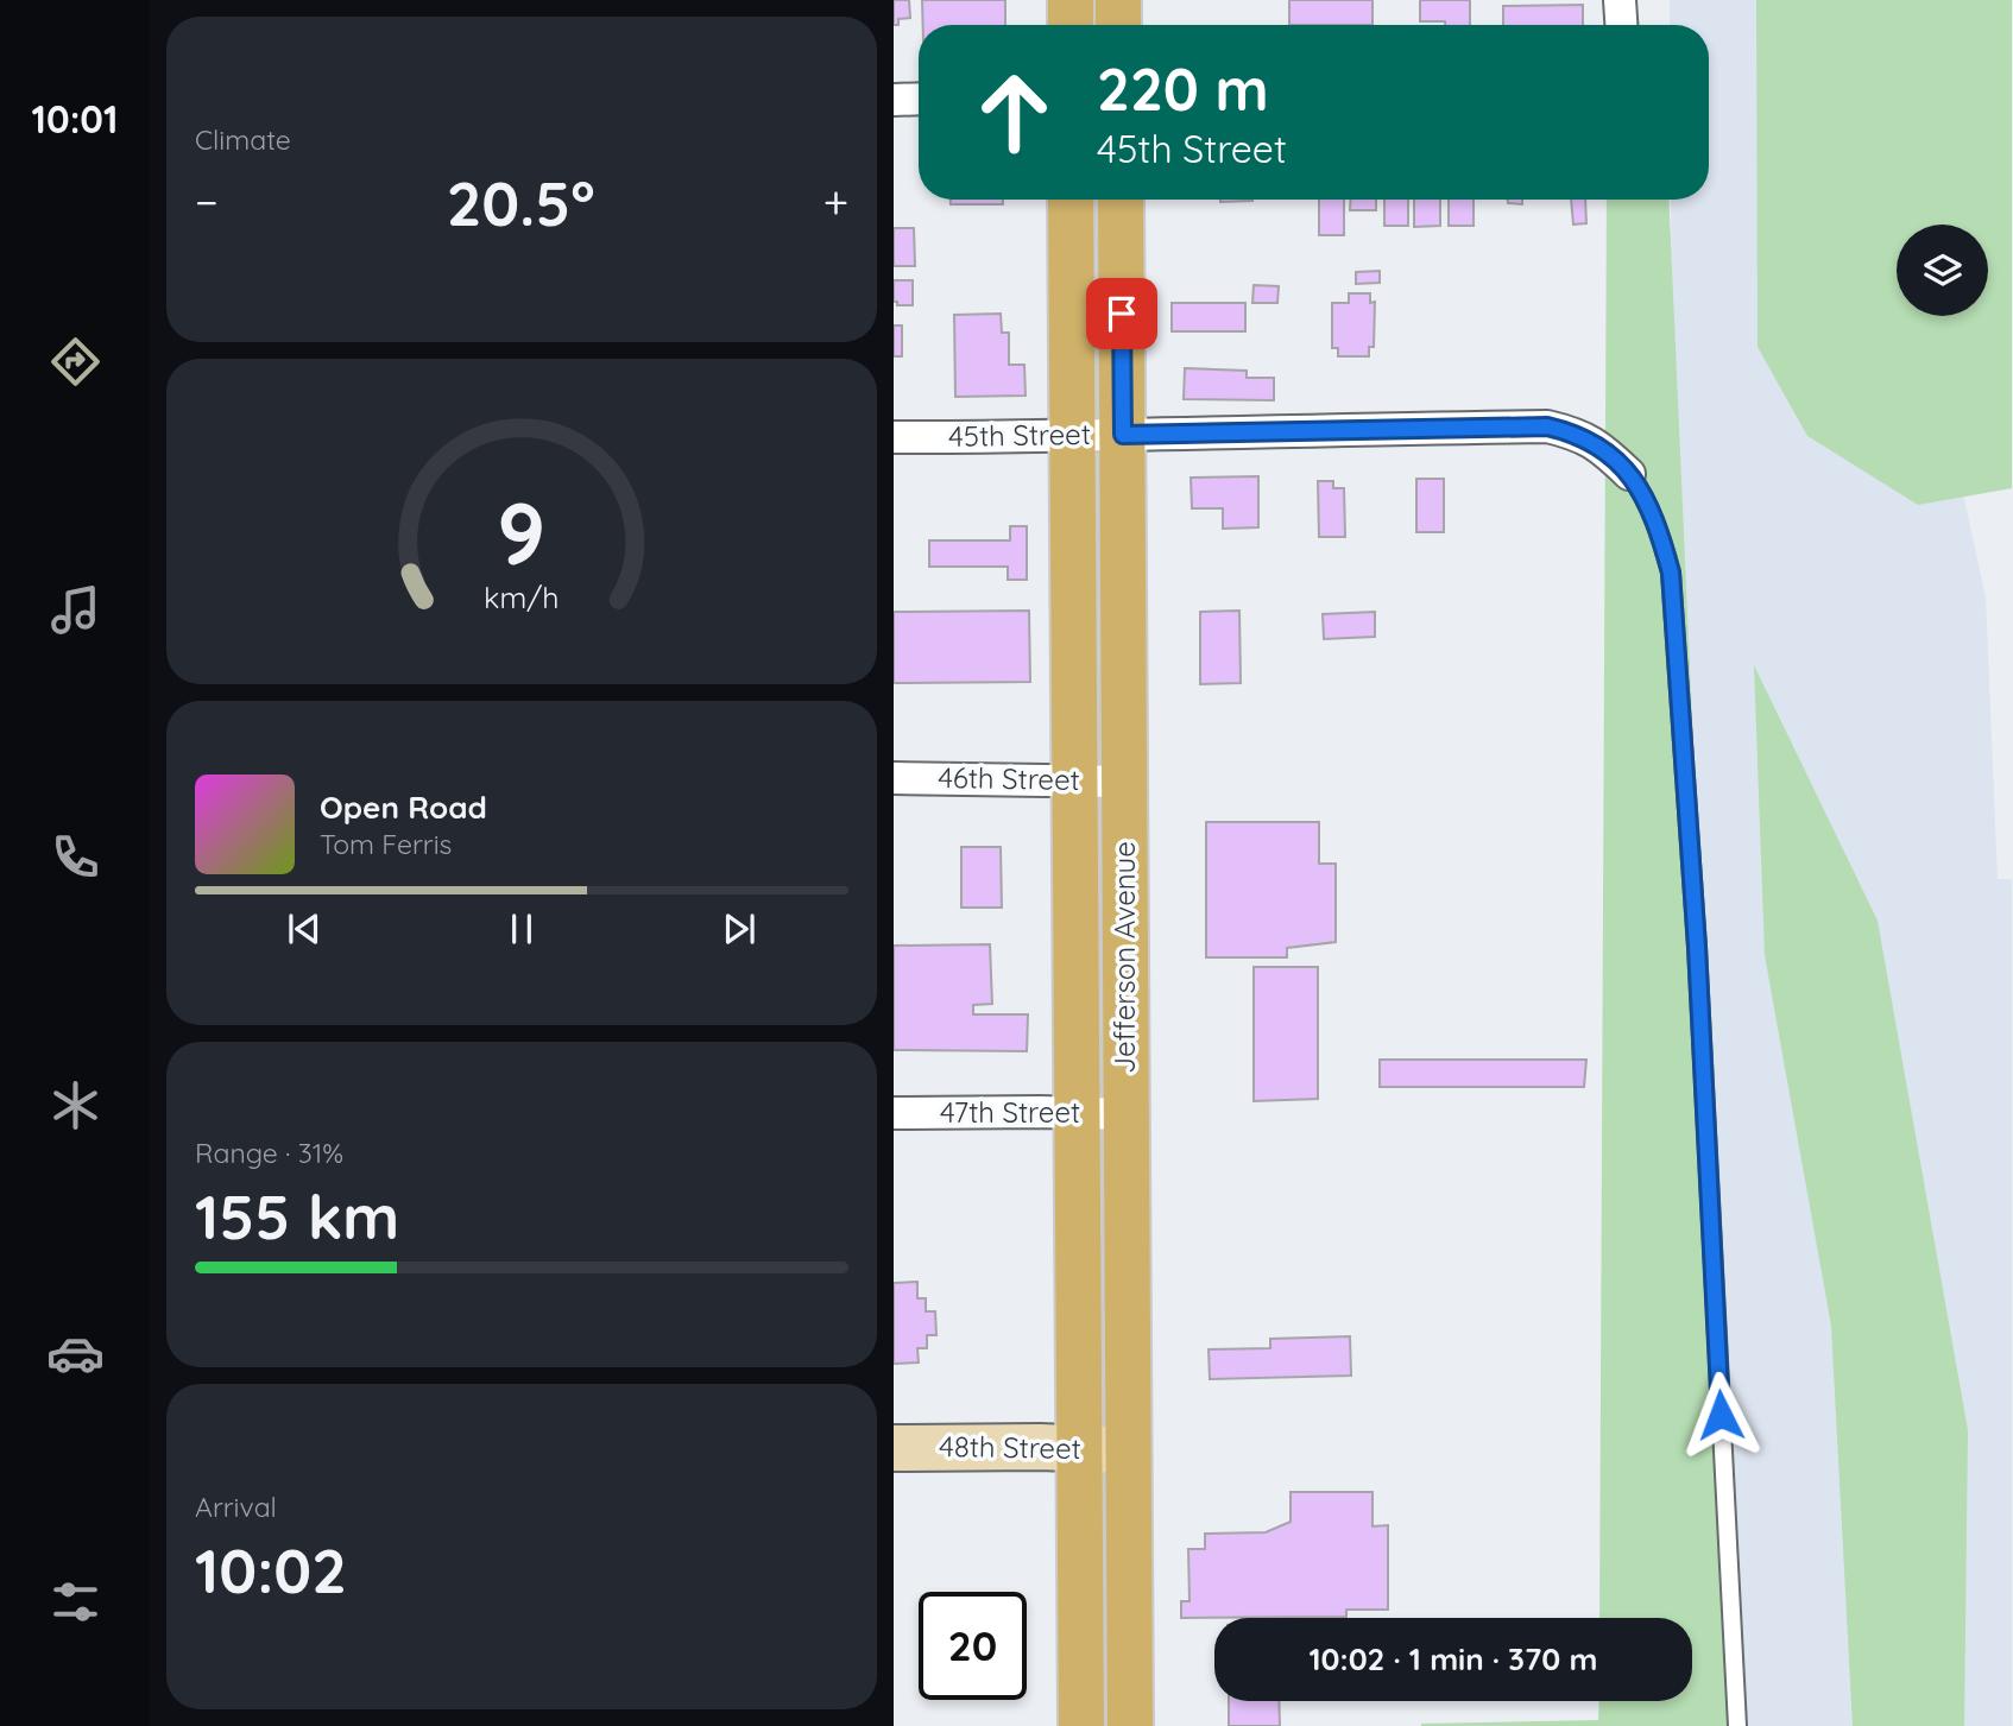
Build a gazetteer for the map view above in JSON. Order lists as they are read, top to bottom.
{
  "streets": {
    "main road": ["Jefferson Avenue"],
    "street": [
      "45th Street",
      "46th Street",
      "47th Street",
      "48th Street"
    ]
  },
  "crossings": [
    ["45th Street", "Jefferson Avenue"],
    ["46th Street", "Jefferson Avenue"],
    ["Jefferson Avenue", "47th Street"],
    ["Jefferson Avenue", "48th Street"]
  ],
  "page": {
    "tabs": "10:01",
    "tile": [
      "Climate",
      ["Range · 31%", "155 km"],
      ["Arrival", "10:02"]
    ],
    "turn": ["220 m", "45th Street"],
    "heat": ["−", "20.5°", "+"],
    "song": ["Open Road", "Tom Ferris"],
    "limit": "20",
    "trip": "10:02 · 1 min · 370 m",
    "gauge": ["9", "km/h"]
  }
}
